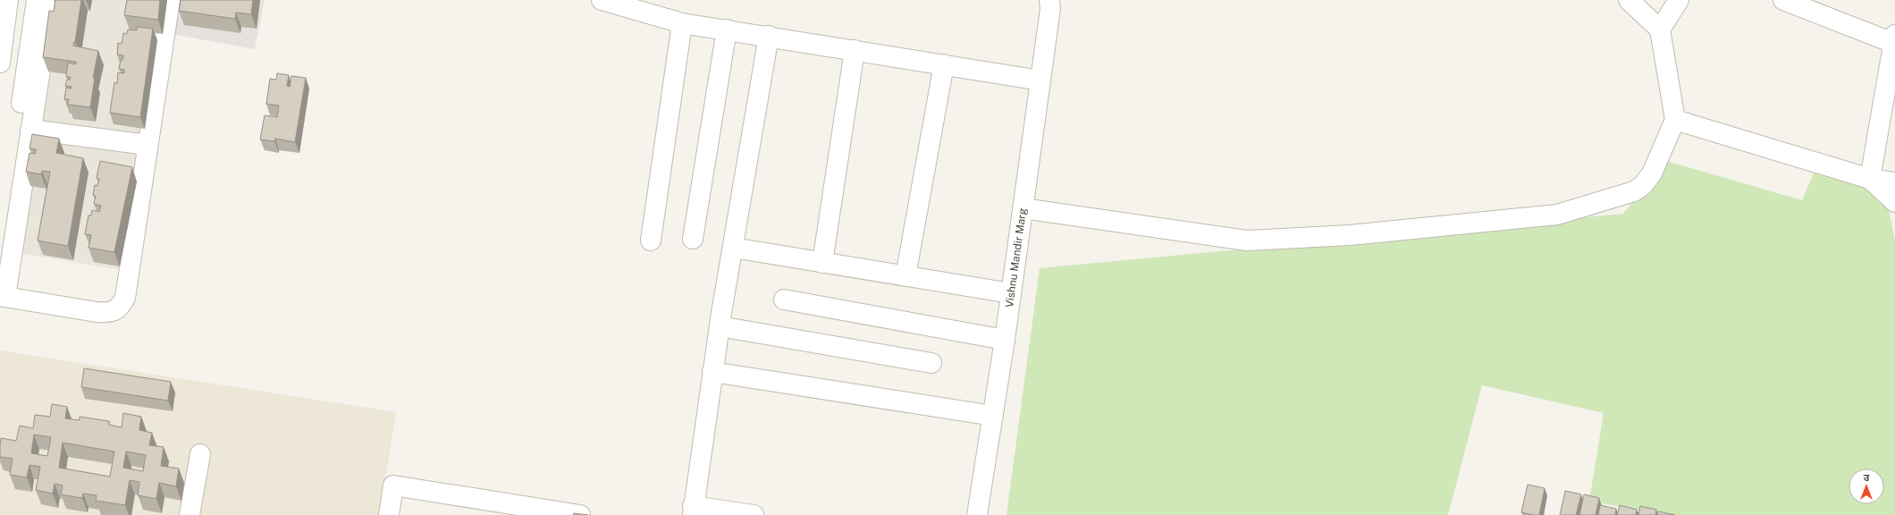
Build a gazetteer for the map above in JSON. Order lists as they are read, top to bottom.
{
  "streets": {
    "street": ["Vishnu Mandir Marg"]
  },
  "north": "top"
}
